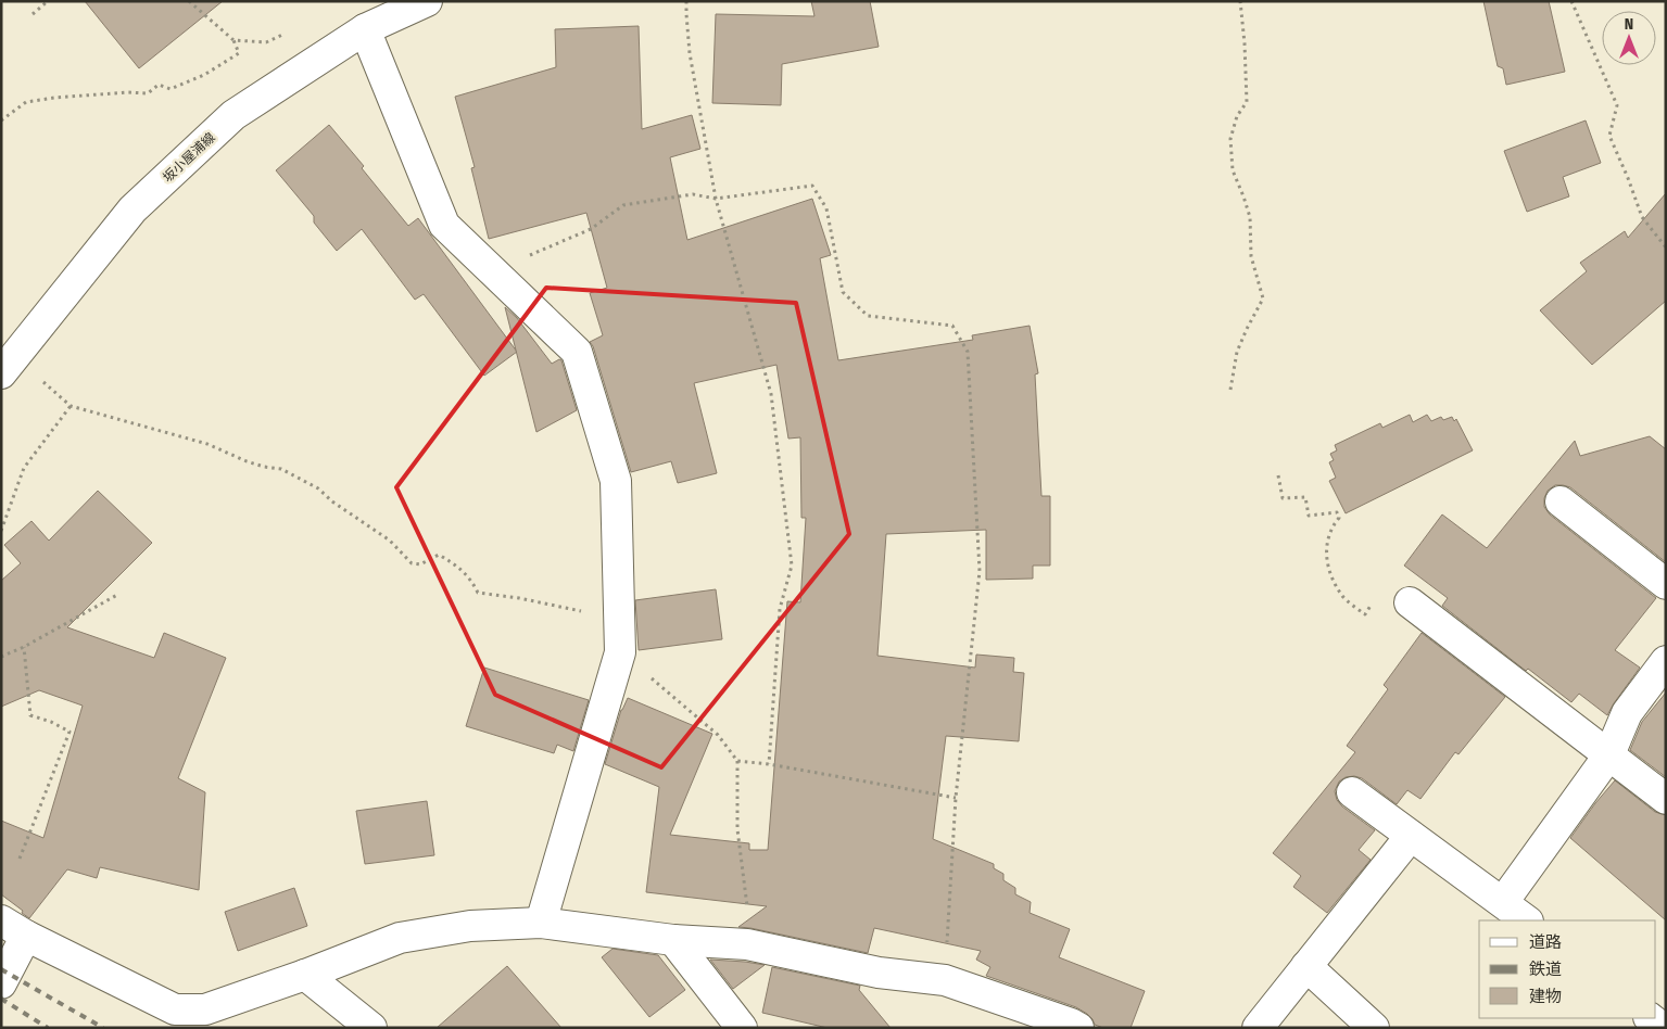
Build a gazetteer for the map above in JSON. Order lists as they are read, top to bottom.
{
  "streets": {
    "street": ["坂小屋浦線"]
  },
  "legend": ["道路", "鉄道", "建物"],
  "north": "top"
}
